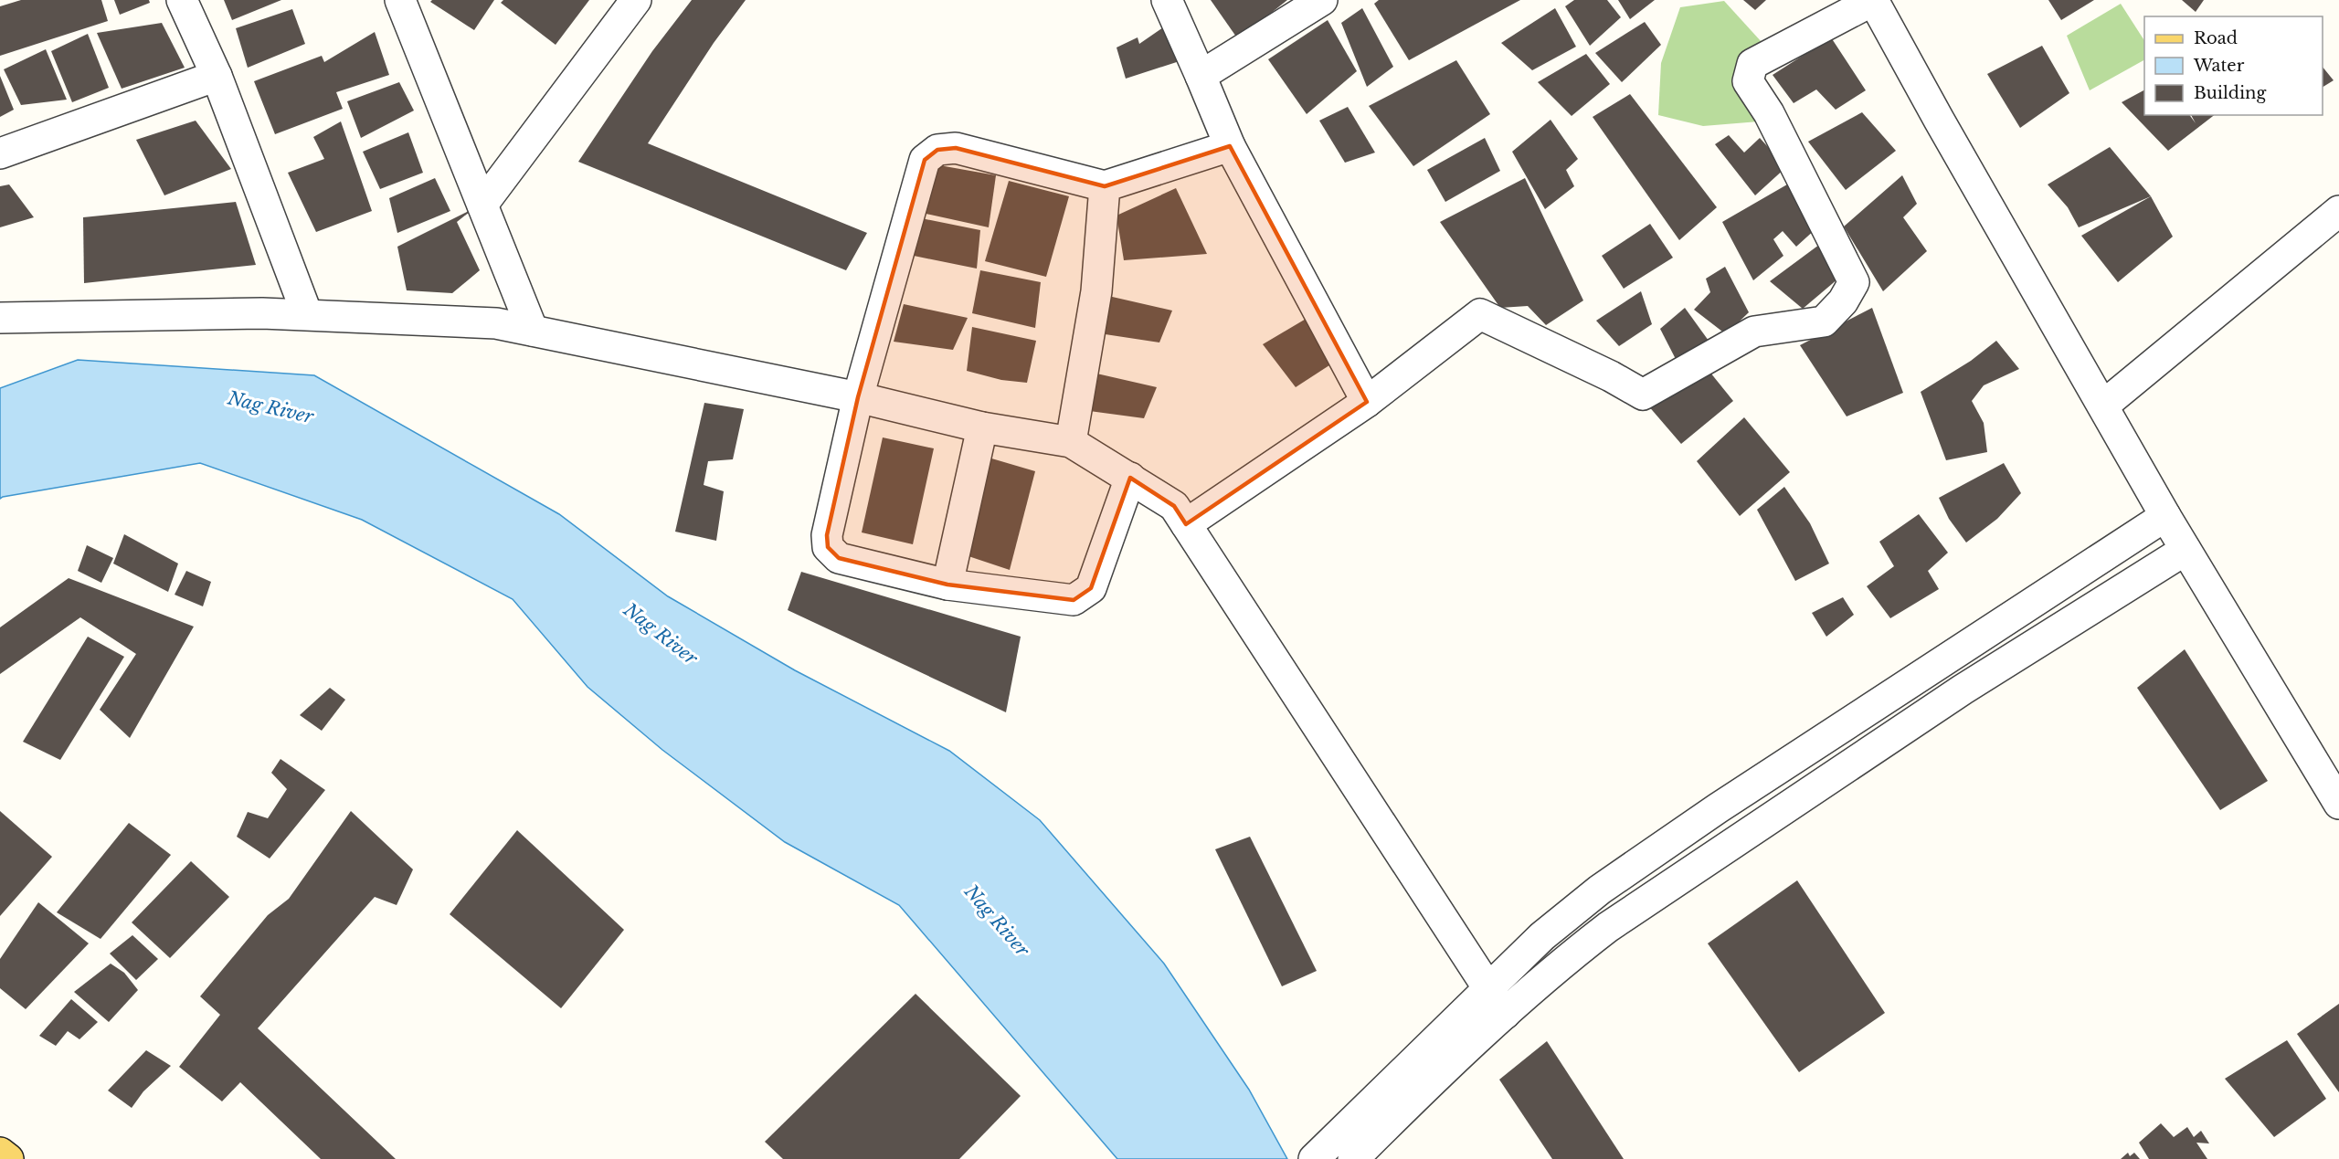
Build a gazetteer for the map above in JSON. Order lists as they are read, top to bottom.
{
  "water": ["Nag River"],
  "legend": ["Road", "Water", "Building"]
}
